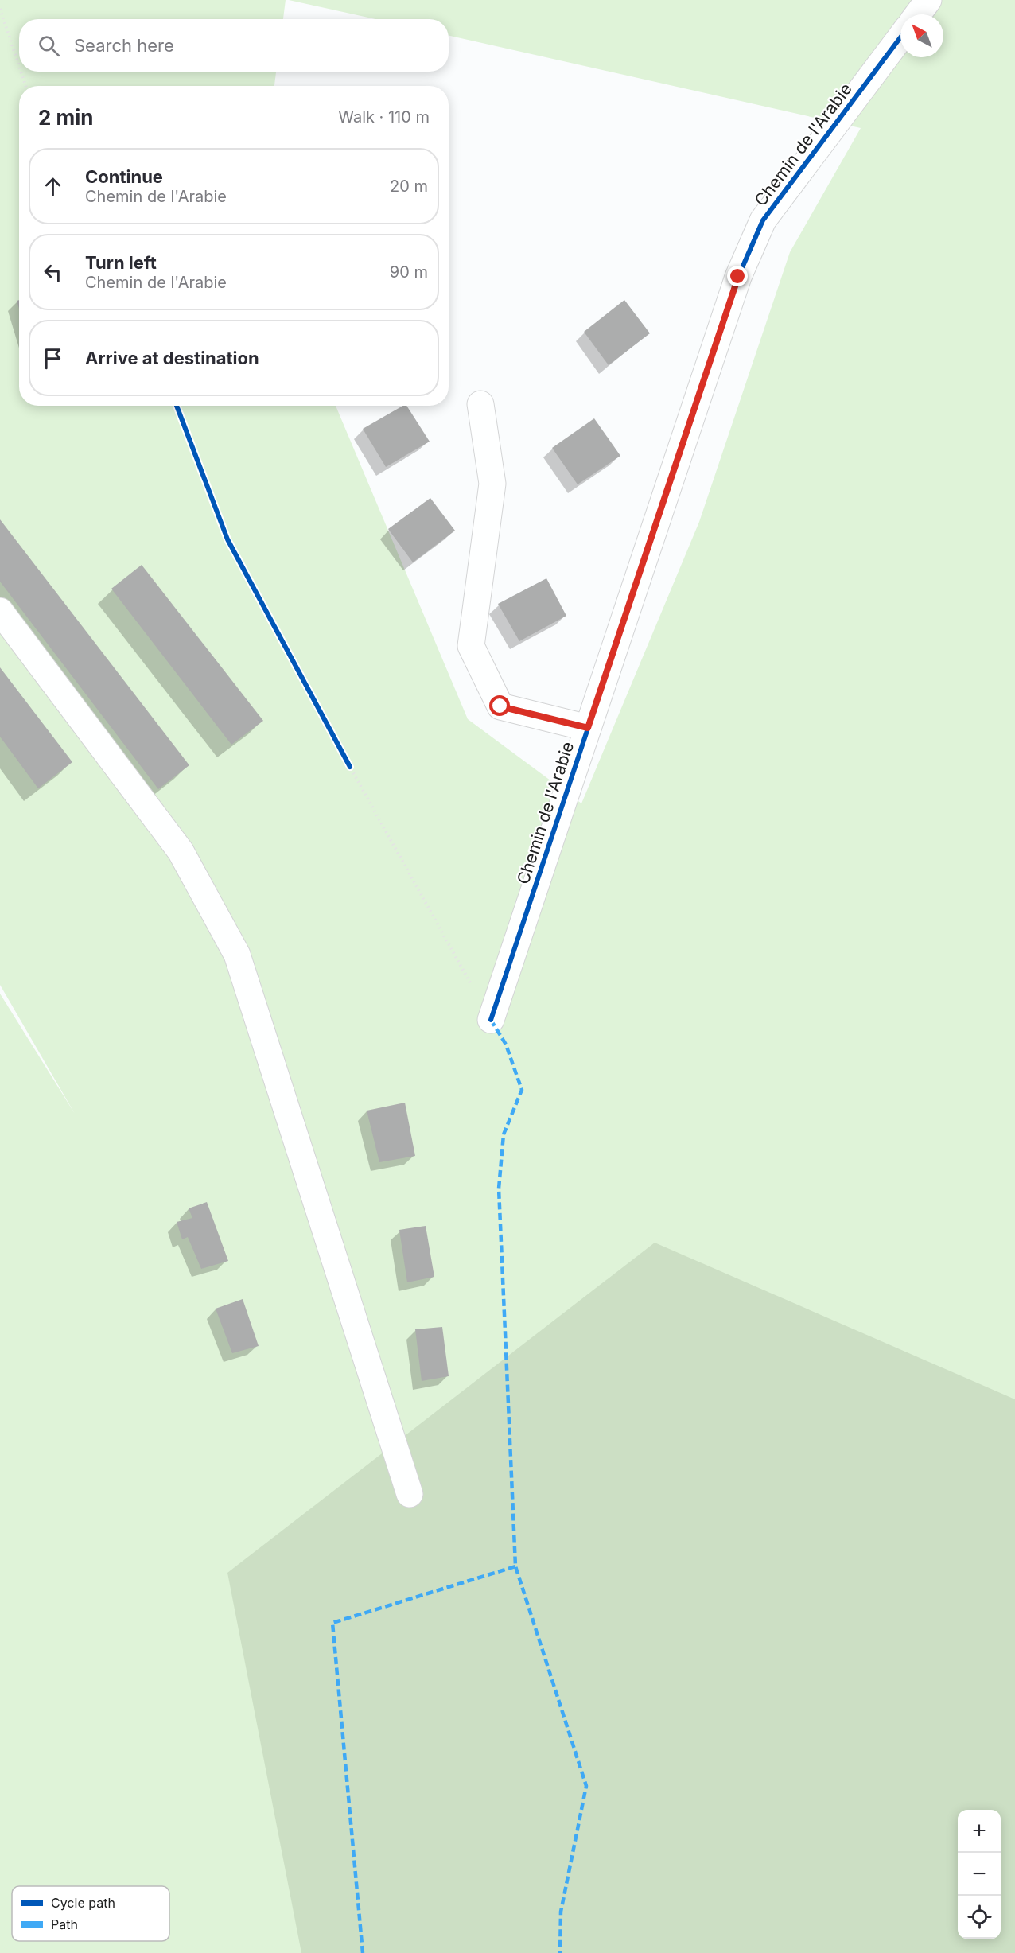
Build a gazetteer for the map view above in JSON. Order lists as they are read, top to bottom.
{
  "streets": {
    "street": ["Chemin de l'Arabie"]
  },
  "legend": ["Cycle path", "Path"],
  "north": "top left",
  "page": {
    "search": "Search here",
    "heading": ["2 min", "Walk · 110 m"],
    "list": [
      ["Continue", "Chemin de l'Arabie", "20 m"],
      ["Turn left", "Chemin de l'Arabie", "90 m"],
      "Arrive at destination"
    ],
    "map_buttons": ["+", "−"]
  }
}
